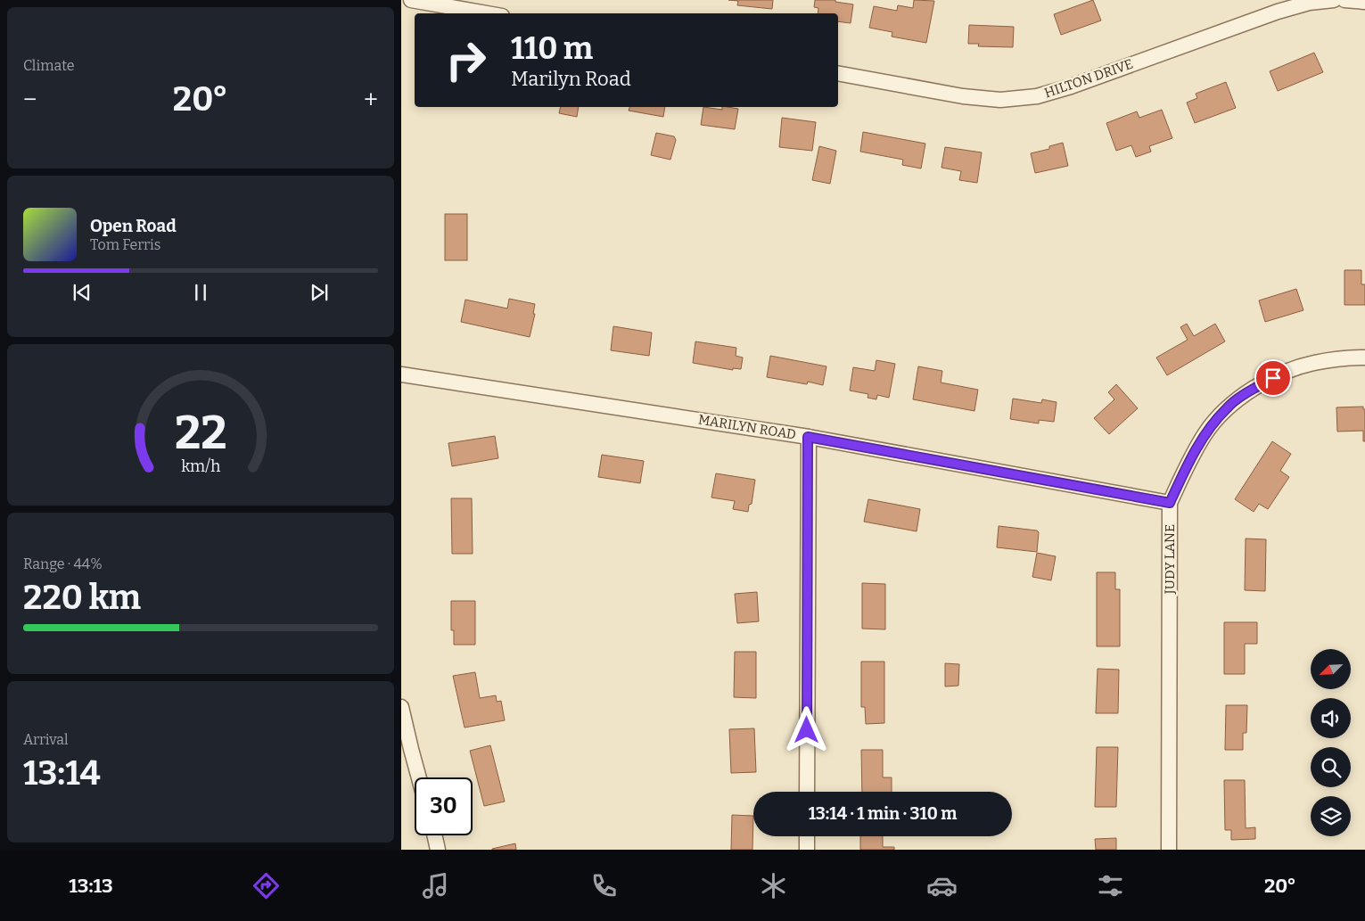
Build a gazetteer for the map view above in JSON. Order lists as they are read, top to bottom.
{
  "streets": {
    "street": ["HILTON DRIVE", "MARILYN ROAD", "JUDY LANE"]
  },
  "crossings": [
    ["MARILYN ROAD", "JUDY LANE"]
  ],
  "north": "bottom left",
  "page": {
    "tile": [
      "Climate",
      ["Range · 44%", "220 km"],
      ["Arrival", "13:14"]
    ],
    "turn": ["110 m", "Marilyn Road"],
    "heat": ["−", "20°", "+"],
    "song": ["Open Road", "Tom Ferris"],
    "limit": "30",
    "trip": "13:14 · 1 min · 310 m",
    "tabs": ["13:13", "20°"],
    "gauge": ["22", "km/h"]
  }
}
